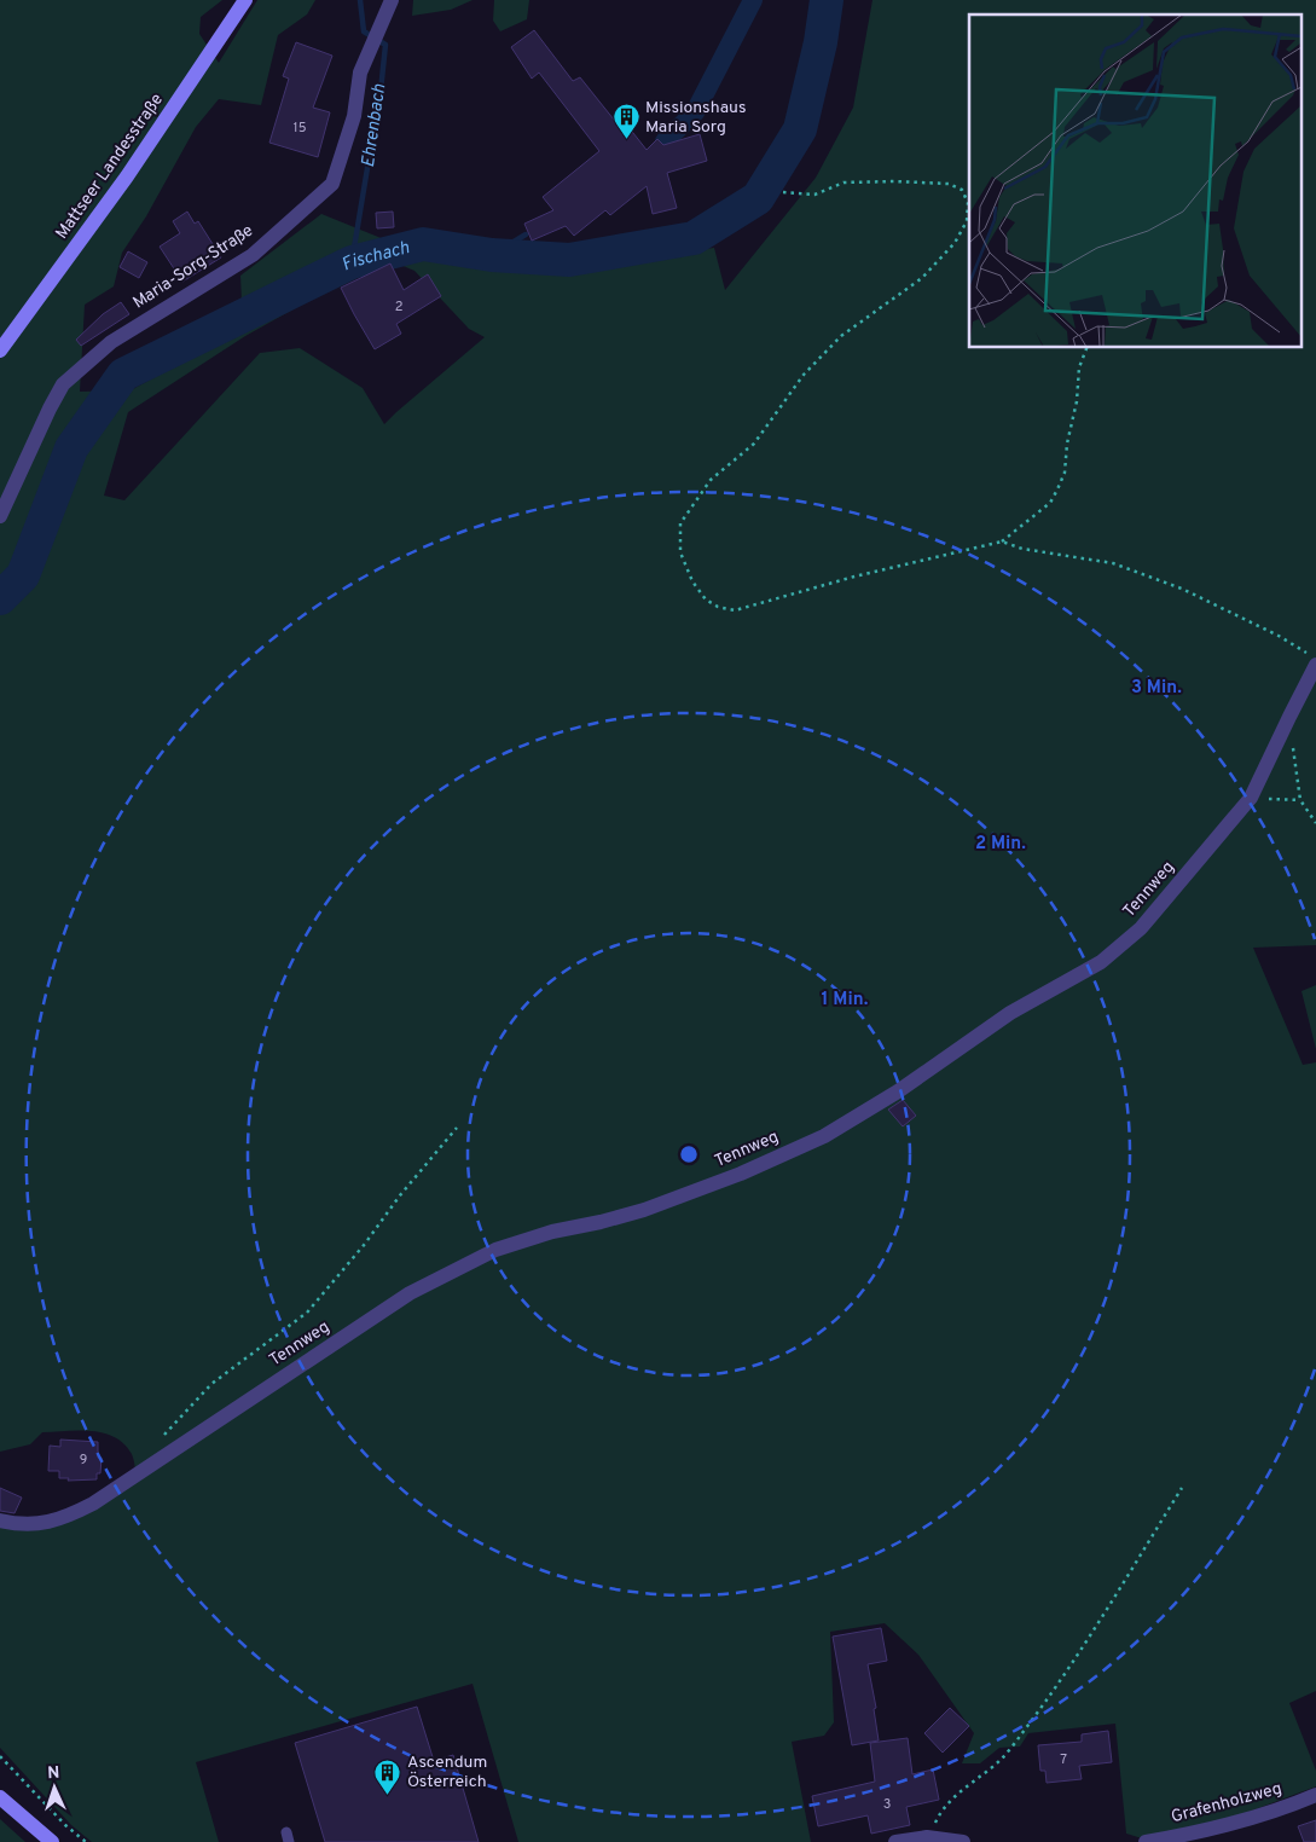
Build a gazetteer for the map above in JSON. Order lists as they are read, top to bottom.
{
  "streets": {
    "main road": ["Mattseer Landesstraße"],
    "street": ["Maria-Sorg-Straße", "Tennweg", "Grafenholzweg"]
  },
  "water": ["Ehrenbach", "Fischach"],
  "places": {
    "building": ["Missionshaus Maria Sorg", "Ascendum Österreich"]
  },
  "house_numbers": [
    "15",
    "2",
    "9",
    "7",
    "3"
  ],
  "north": "top",
  "rings": ["3 Min.", "2 Min.", "1 Min."]
}
